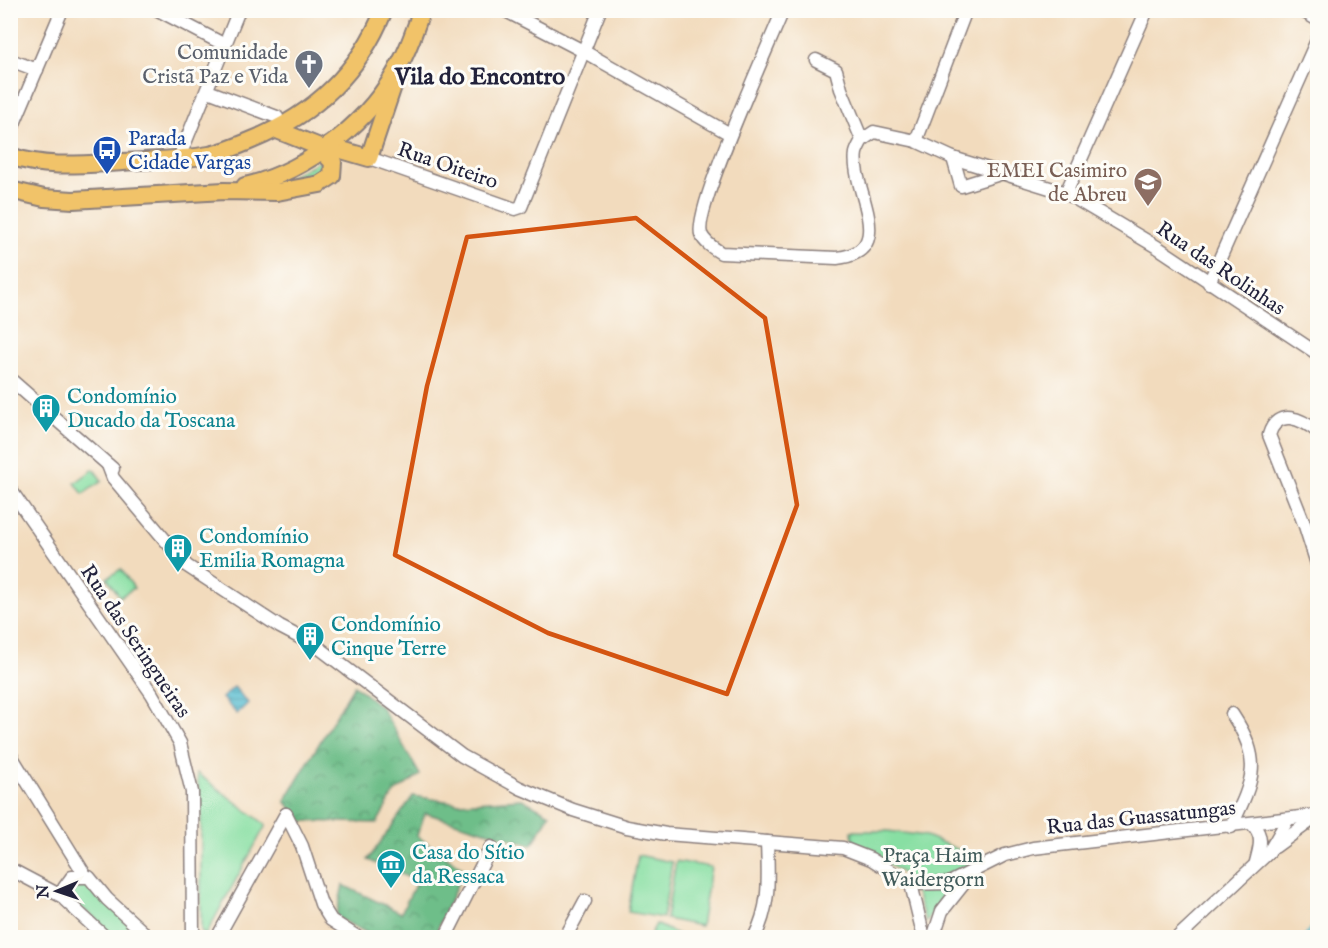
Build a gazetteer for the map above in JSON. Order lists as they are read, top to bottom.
{
  "streets": {
    "street": [
      "Rua Oiteiro",
      "Rua das Rolinhas",
      "Rua das Seringueiras",
      "Rua das Guassatungas"
    ]
  },
  "districts": ["Vila do Encontro"],
  "parks": ["Praça Haim Waidergorn"],
  "places": {
    "church": ["Comunidade Cristã Paz e Vida"],
    "bus stop": ["Parada Cidade Vargas"],
    "school or university": ["EMEI Casimiro de Abreu"],
    "building": ["Condomínio Ducado da Toscana", "Condomínio Emilia Romagna", "Condomínio Cinque Terre"],
    "museum": ["Casa do Sítio da Ressaca"]
  },
  "north": "left"
}
